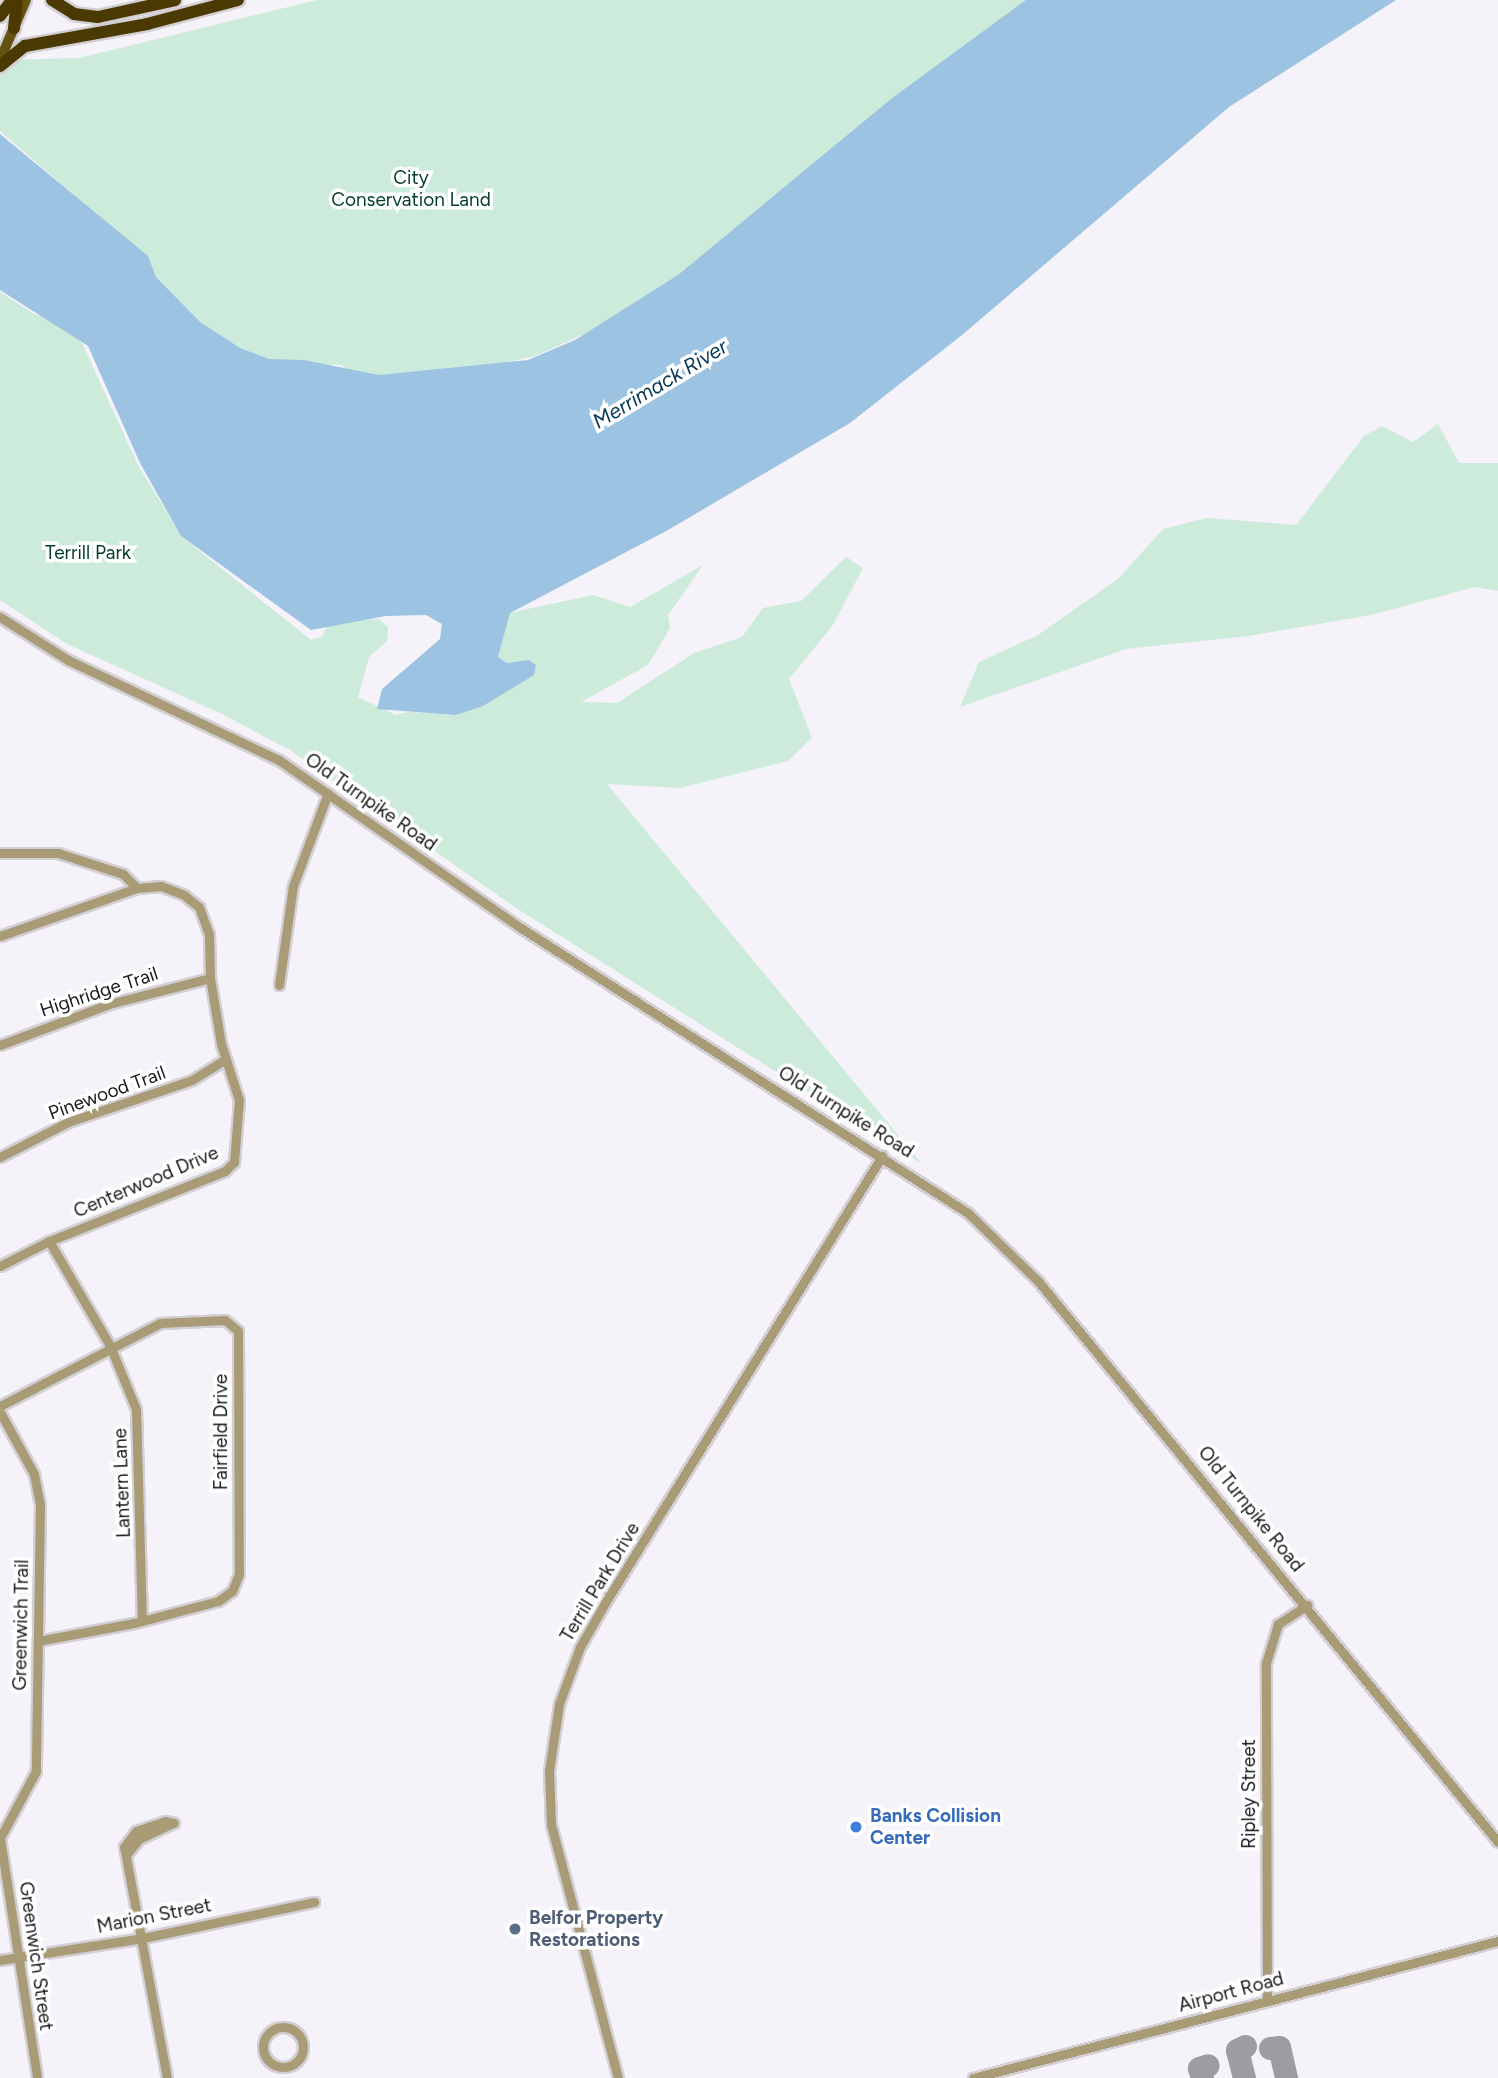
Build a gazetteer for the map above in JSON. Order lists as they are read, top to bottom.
{
  "streets": {
    "street": [
      "Old Turnpike Road",
      "Highridge Trail",
      "Pinewood Trail",
      "Centerwood Drive",
      "Fairfield Drive",
      "Lantern Lane",
      "Terrill Park Drive",
      "Greenwich Trail",
      "Ripley Street",
      "Marion Street",
      "Greenwich Street",
      "Airport Road"
    ]
  },
  "crossings": [
    ["Old Turnpike Road", "Terrill Park Drive"],
    ["Old Turnpike Road", "Ripley Street"],
    ["Highridge Trail", "Centerwood Drive"],
    ["Pinewood Trail", "Centerwood Drive"],
    ["Centerwood Drive", "Lantern Lane"],
    ["Fairfield Drive", "Lantern Lane"],
    ["Fairfield Drive", "Greenwich Trail"],
    ["Greenwich Trail", "Greenwich Street"],
    ["Ripley Street", "Airport Road"],
    ["Marion Street", "Greenwich Street"]
  ],
  "water": ["Merrimack River"],
  "parks": ["City Conservation Land", "Terrill Park"],
  "places": ["Banks Collision Center", "Belfor Property Restorations"]
}
